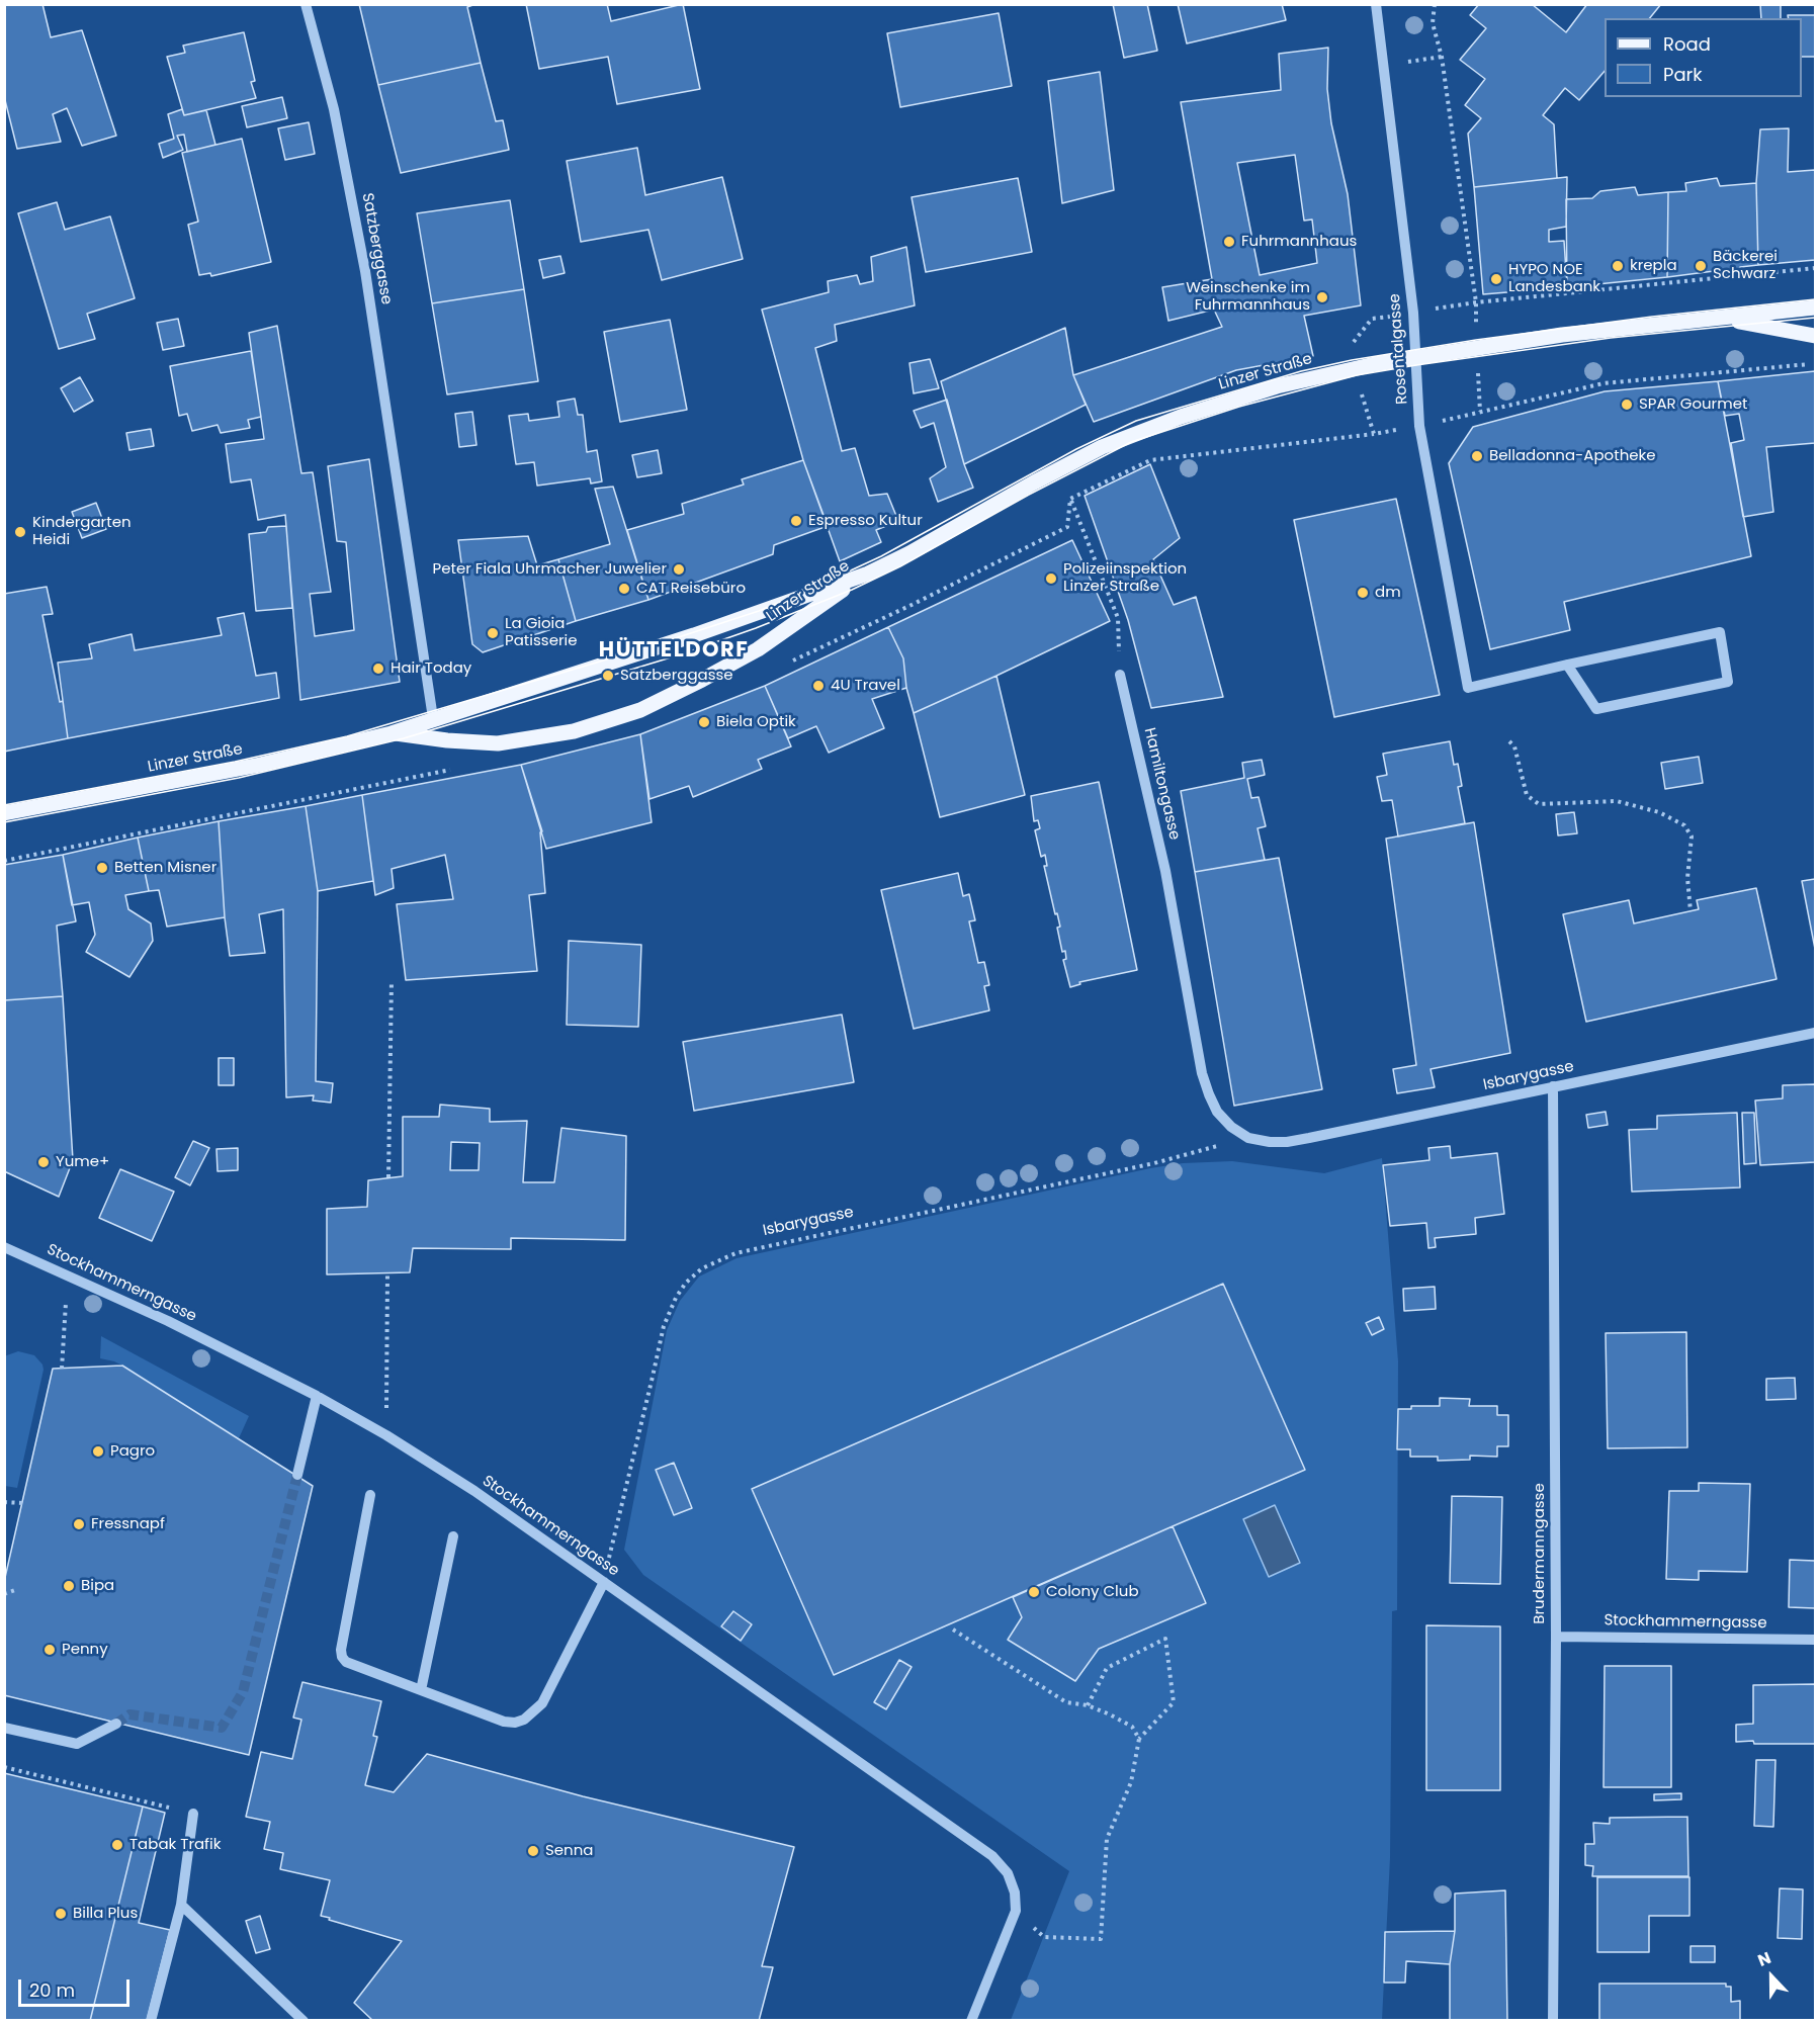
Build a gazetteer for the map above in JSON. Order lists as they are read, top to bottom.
{
  "streets": {
    "main road": ["Linzer Straße"],
    "street": [
      "Satzberggasse",
      "Rosentalgasse",
      "Hamiltongasse",
      "Isbarygasse",
      "Stockhammerngasse",
      "Brudermanngasse"
    ]
  },
  "crossings": [
    ["Satzberggasse", "Linzer Straße"],
    ["Rosentalgasse", "Linzer Straße"],
    ["Hamiltongasse", "Isbarygasse"],
    ["Isbarygasse", "Stockhammerngasse"],
    ["Isbarygasse", "Brudermanngasse"],
    ["Stockhammerngasse", "Brudermanngasse"]
  ],
  "districts": ["HÜTTELDORF"],
  "places": [
    "Fuhrmannhaus",
    "krepla",
    "Bäckerei Schwarz",
    "HYPO NOE Landesbank",
    "Weinschenke im Fuhrmannhaus",
    "SPAR Gourmet",
    "Belladonna-Apotheke",
    "Espresso Kultur",
    "Kindergarten Heidi",
    "Peter Fiala Uhrmacher Juwelier",
    "Polizeiinspektion Linzer Straße",
    "CAT Reisebüro",
    "dm",
    "La Gioia Patisserie",
    "Hair Today",
    "Satzberggasse",
    "4U Travel",
    "Biela Optik",
    "Betten Misner",
    "Yume+",
    "Pagro",
    "Fressnapf",
    "Bipa",
    "Colony Club",
    "Penny",
    "Tabak Trafik",
    "Senna",
    "Billa Plus"
  ],
  "legend": ["Road", "Park"],
  "scale_bar": "20 m",
  "north": "top"
}
